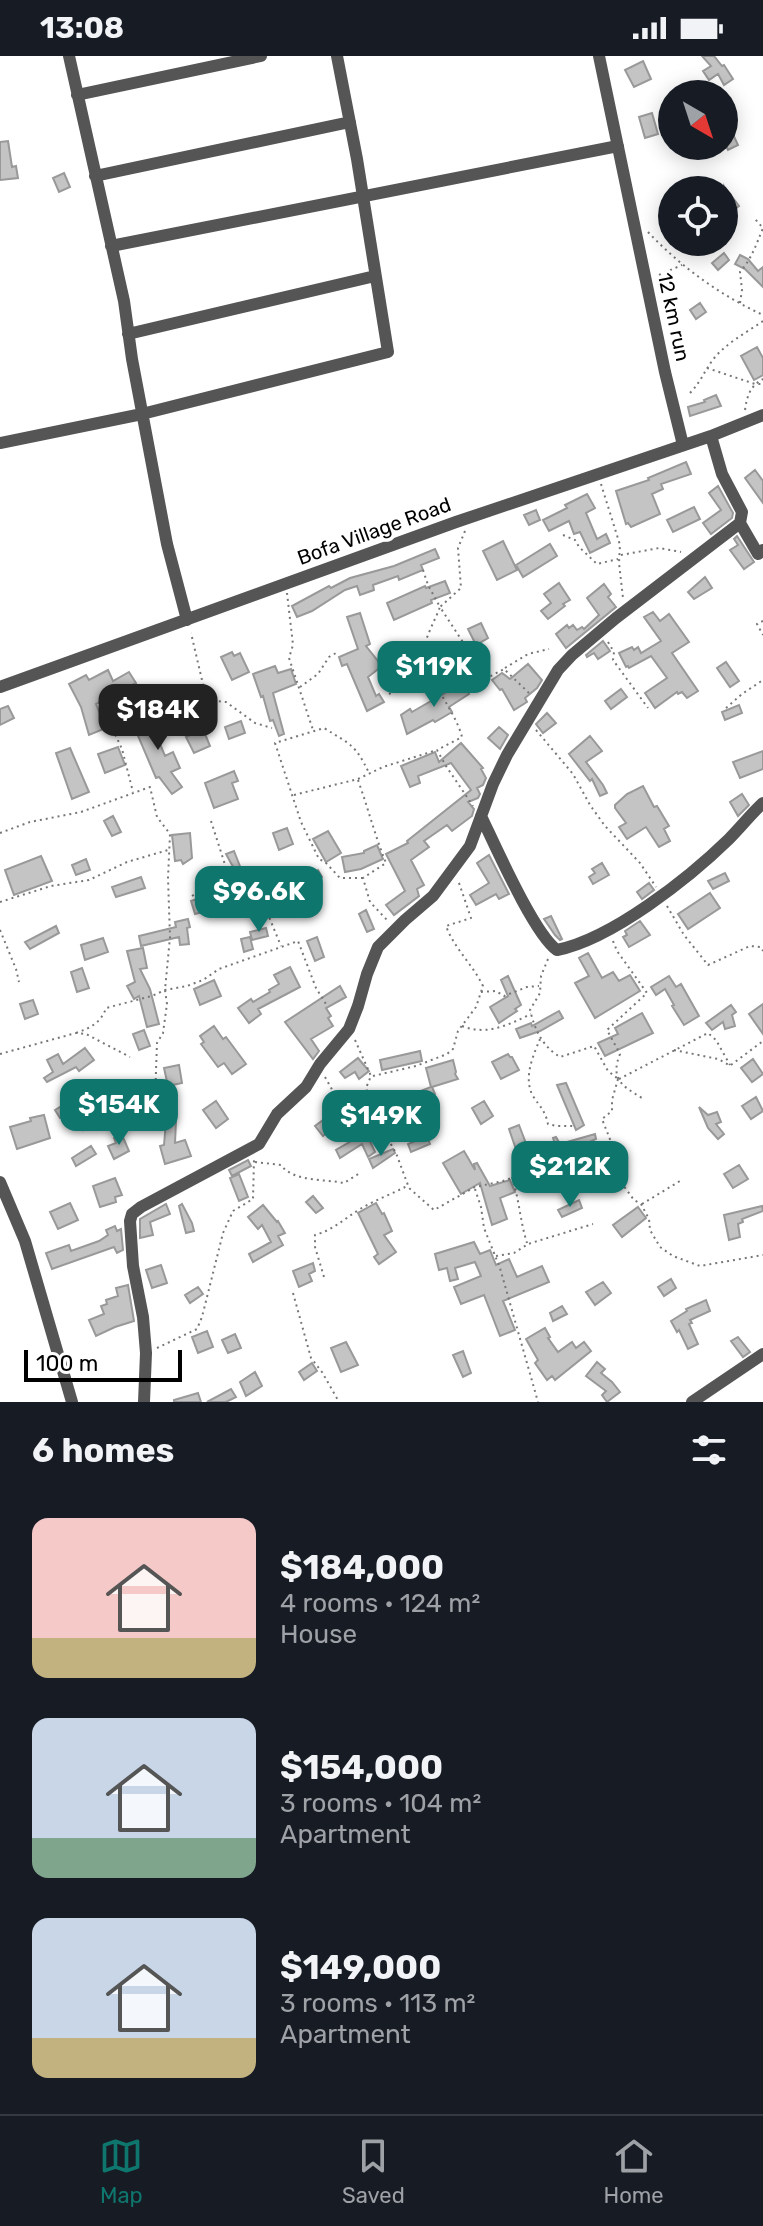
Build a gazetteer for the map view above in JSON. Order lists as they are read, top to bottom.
{
  "streets": {
    "street": ["12 km run", "Bofa Village Road"]
  },
  "crossings": [
    ["12 km run", "Bofa Village Road"]
  ],
  "scale_bar": "100 m",
  "north": "bottom right",
  "page": {
    "status": "13:08",
    "price": [
      "$119K",
      "$184K",
      "$96.6K",
      "$154K",
      "$149K",
      "$212K"
    ],
    "scale": "100 m",
    "heading": "6 homes",
    "list": [
      {
        "name": "$184,000",
        "note": "4 rooms · 124 m² · House"
      },
      {
        "name": "$154,000",
        "note": "3 rooms · 104 m² · Apartment"
      },
      {
        "name": "$149,000",
        "note": "3 rooms · 113 m² · Apartment"
      }
    ],
    "tabs": ["Map", "Saved", "Home"]
  }
}
